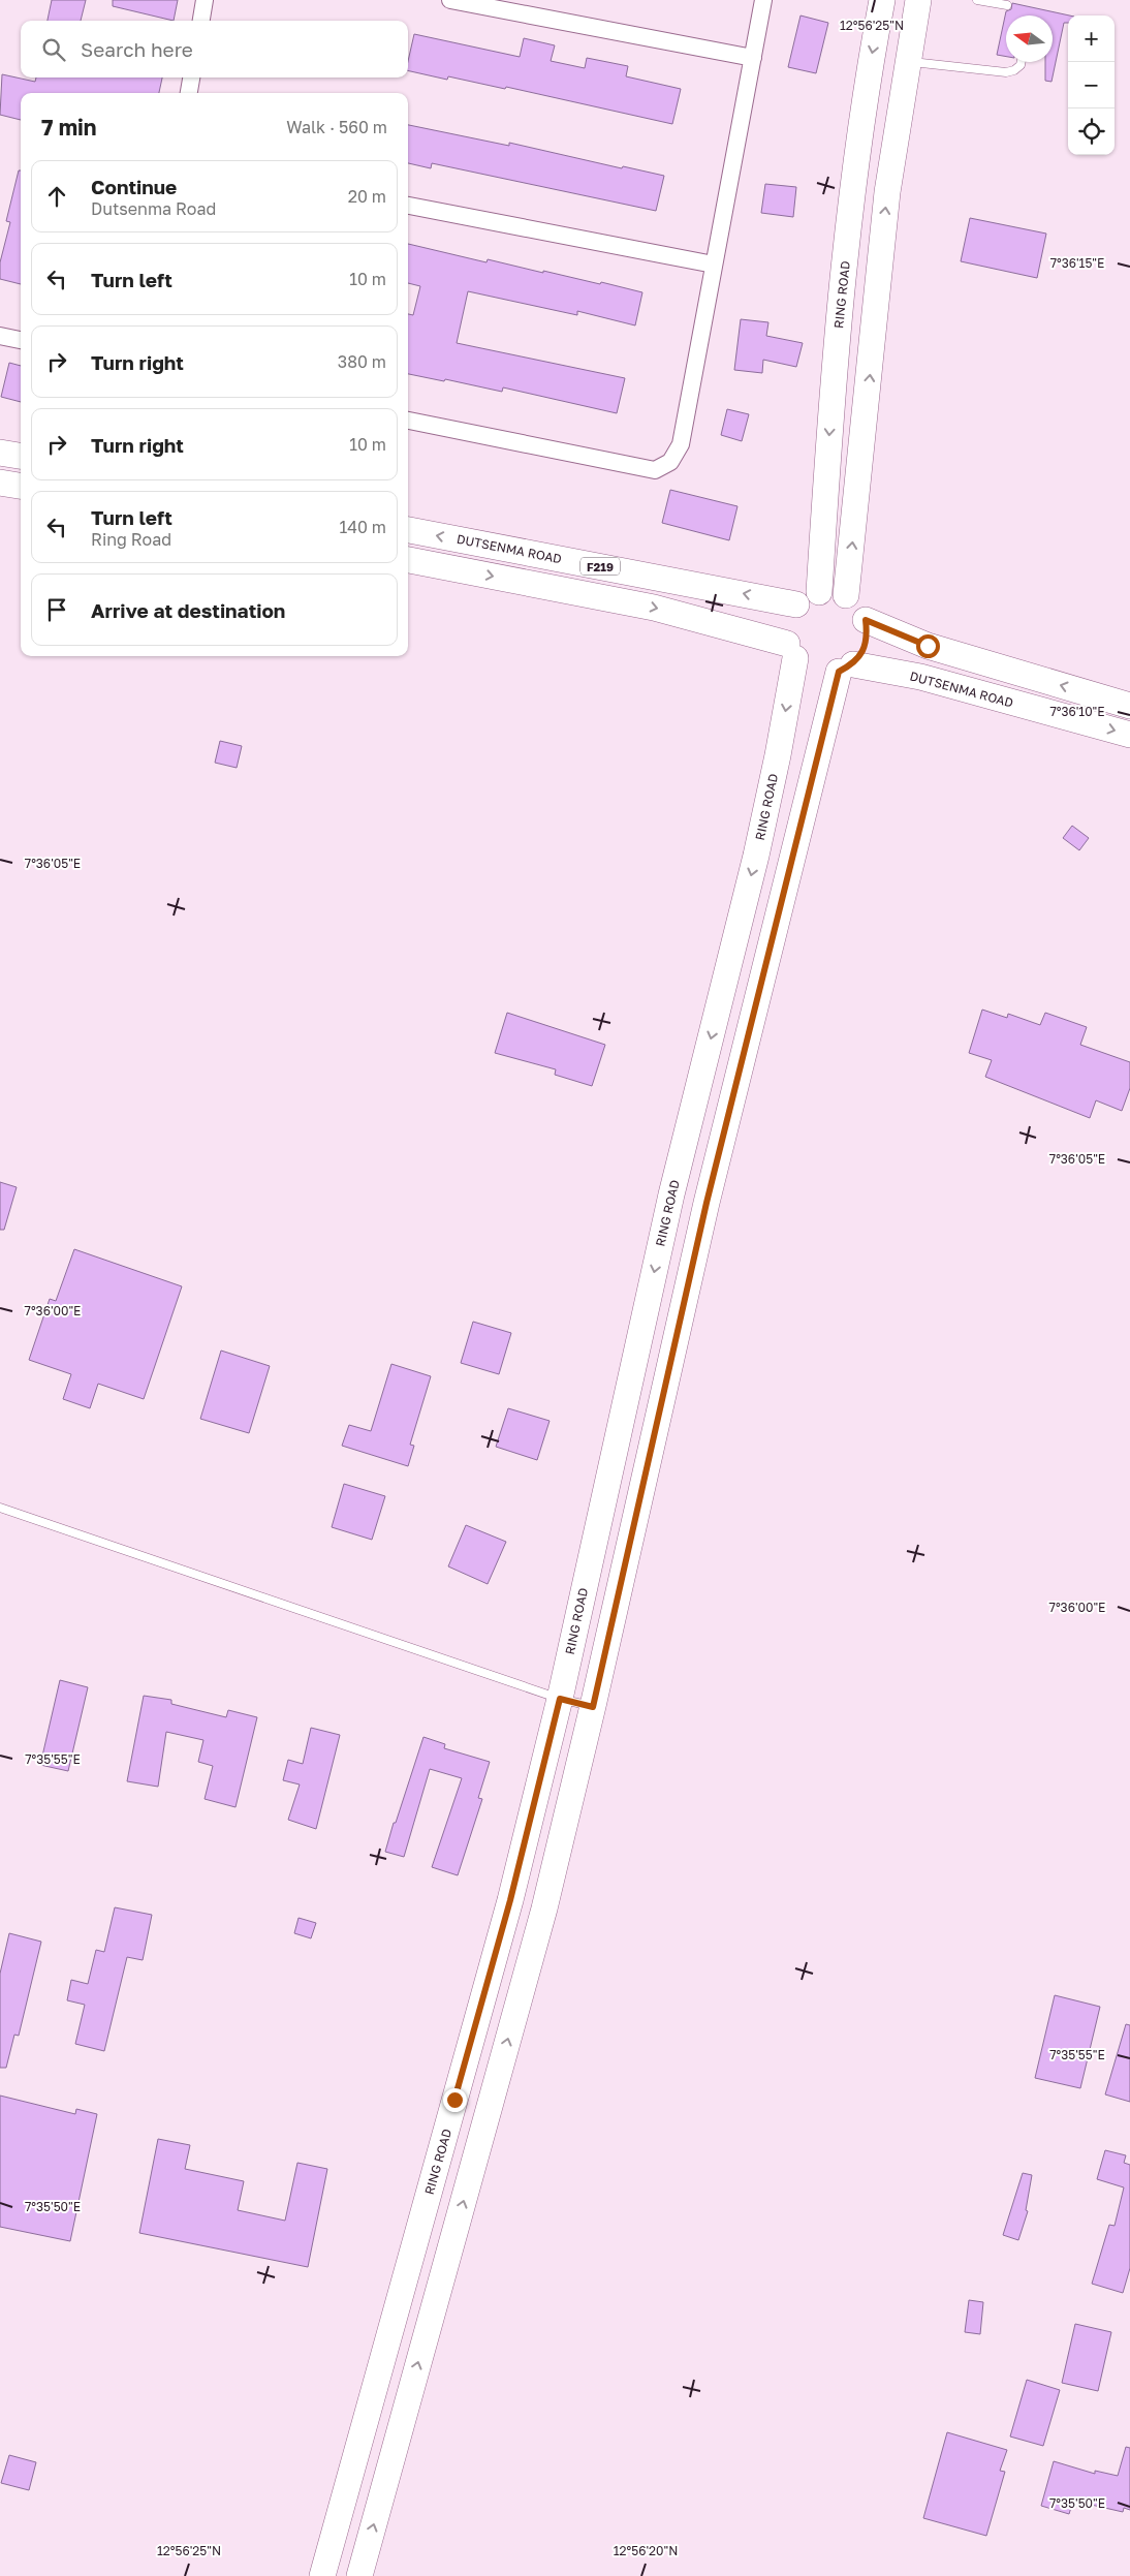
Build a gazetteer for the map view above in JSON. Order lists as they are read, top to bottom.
{
  "streets": {
    "main road": ["RING ROAD", "DUTSENMA ROAD", "F219"]
  },
  "crossings": [
    ["RING ROAD", "DUTSENMA ROAD"],
    ["RING ROAD", "F219"],
    ["DUTSENMA ROAD", "F219"]
  ],
  "north": "left",
  "page": {
    "map_buttons": ["+", "−"],
    "search": "Search here",
    "heading": ["7 min", "Walk · 560 m"],
    "list": [
      ["Continue", "Dutsenma Road", "20 m"],
      ["Turn left", "10 m"],
      ["Turn right", "380 m"],
      ["Turn right", "10 m"],
      ["Turn left", "Ring Road", "140 m"],
      "Arrive at destination"
    ]
  },
  "coordinates": [
    "12°56'25\"N",
    "7°36'15\"E",
    "7°36'10\"E",
    "7°36'05\"E",
    "7°36'00\"E",
    "7°35'55\"E",
    "7°35'50\"E",
    "12°56'20\"N"
  ]
}
